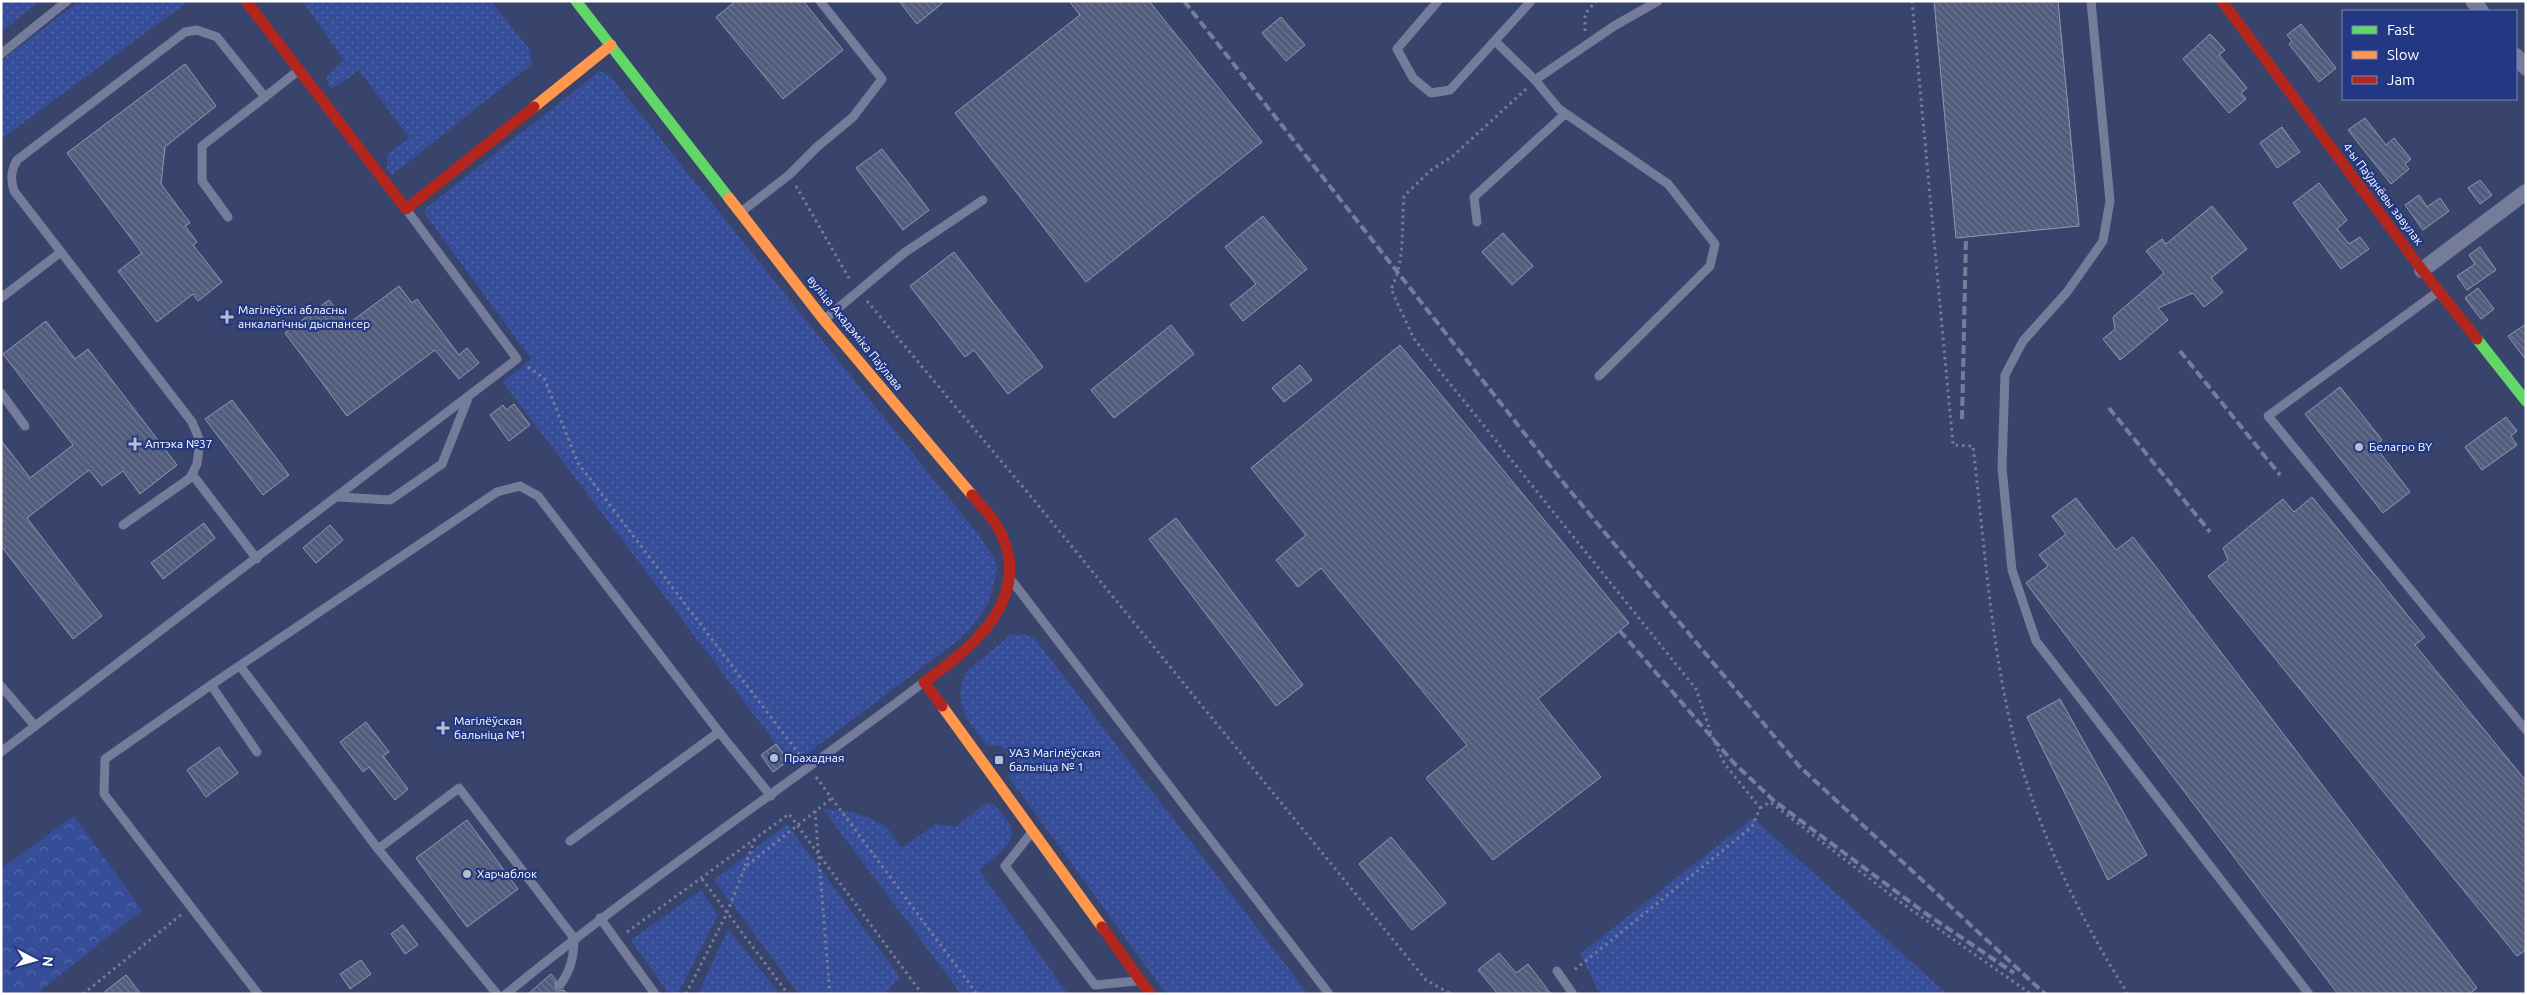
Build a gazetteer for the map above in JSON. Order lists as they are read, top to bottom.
{
  "streets": {
    "main road": ["4-ы Паўднёвы завулак", "вуліца Акадэміка Паўлава"]
  },
  "places": {
    "health": ["Магілёўскі абласны анкалагічны дыспансер", "Аптэка №37", "Магілёўская бальніца №1"],
    "other": ["Белагро BY", "Прахадная", "Харчаблок"],
    "transit": ["УАЗ Магілёўская бальніца № 1"]
  },
  "legend": ["Fast", "Slow", "Jam"],
  "north": "right"
}
